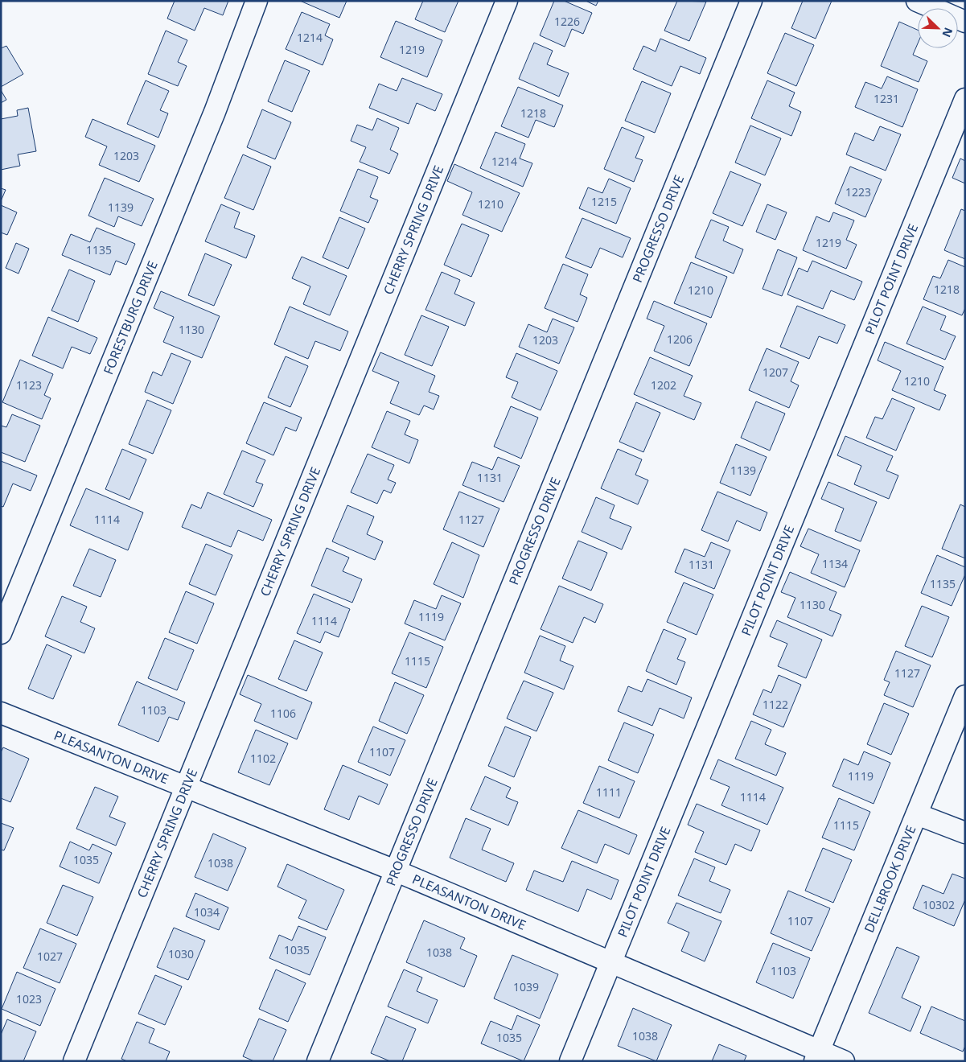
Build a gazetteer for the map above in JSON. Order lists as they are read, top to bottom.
{
  "streets": {
    "street": [
      "CHERRY SPRING DRIVE",
      "PROGRESSO DRIVE",
      "PILOT POINT DRIVE",
      "FORESTBURG DRIVE",
      "PLEASANTON DRIVE",
      "DELLBROOK DRIVE"
    ]
  },
  "crossings": [
    ["CHERRY SPRING DRIVE", "PLEASANTON DRIVE"],
    ["PROGRESSO DRIVE", "PLEASANTON DRIVE"],
    ["PILOT POINT DRIVE", "PLEASANTON DRIVE"],
    ["PLEASANTON DRIVE", "DELLBROOK DRIVE"]
  ],
  "house_numbers": [
    "1226",
    "1214",
    "1219",
    "1231",
    "1218",
    "1203",
    "1214",
    "1223",
    "1215",
    "1210",
    "1139",
    "1219",
    "1135",
    "1218",
    "1210",
    "1130",
    "1206",
    "1203",
    "1207",
    "1210",
    "1123",
    "1202",
    "1139",
    "1131",
    "1114",
    "1127",
    "1134",
    "1131",
    "1135",
    "1130",
    "1119",
    "1114",
    "1115",
    "1127",
    "1122",
    "1103",
    "1106",
    "1107",
    "1102",
    "1119",
    "1111",
    "1114",
    "1115",
    "1035",
    "1038",
    "10302",
    "1034",
    "1107",
    "1035",
    "1038",
    "1030",
    "1027",
    "1103",
    "1039",
    "1023",
    "1038",
    "1035"
  ],
  "north": "bottom right"
}
